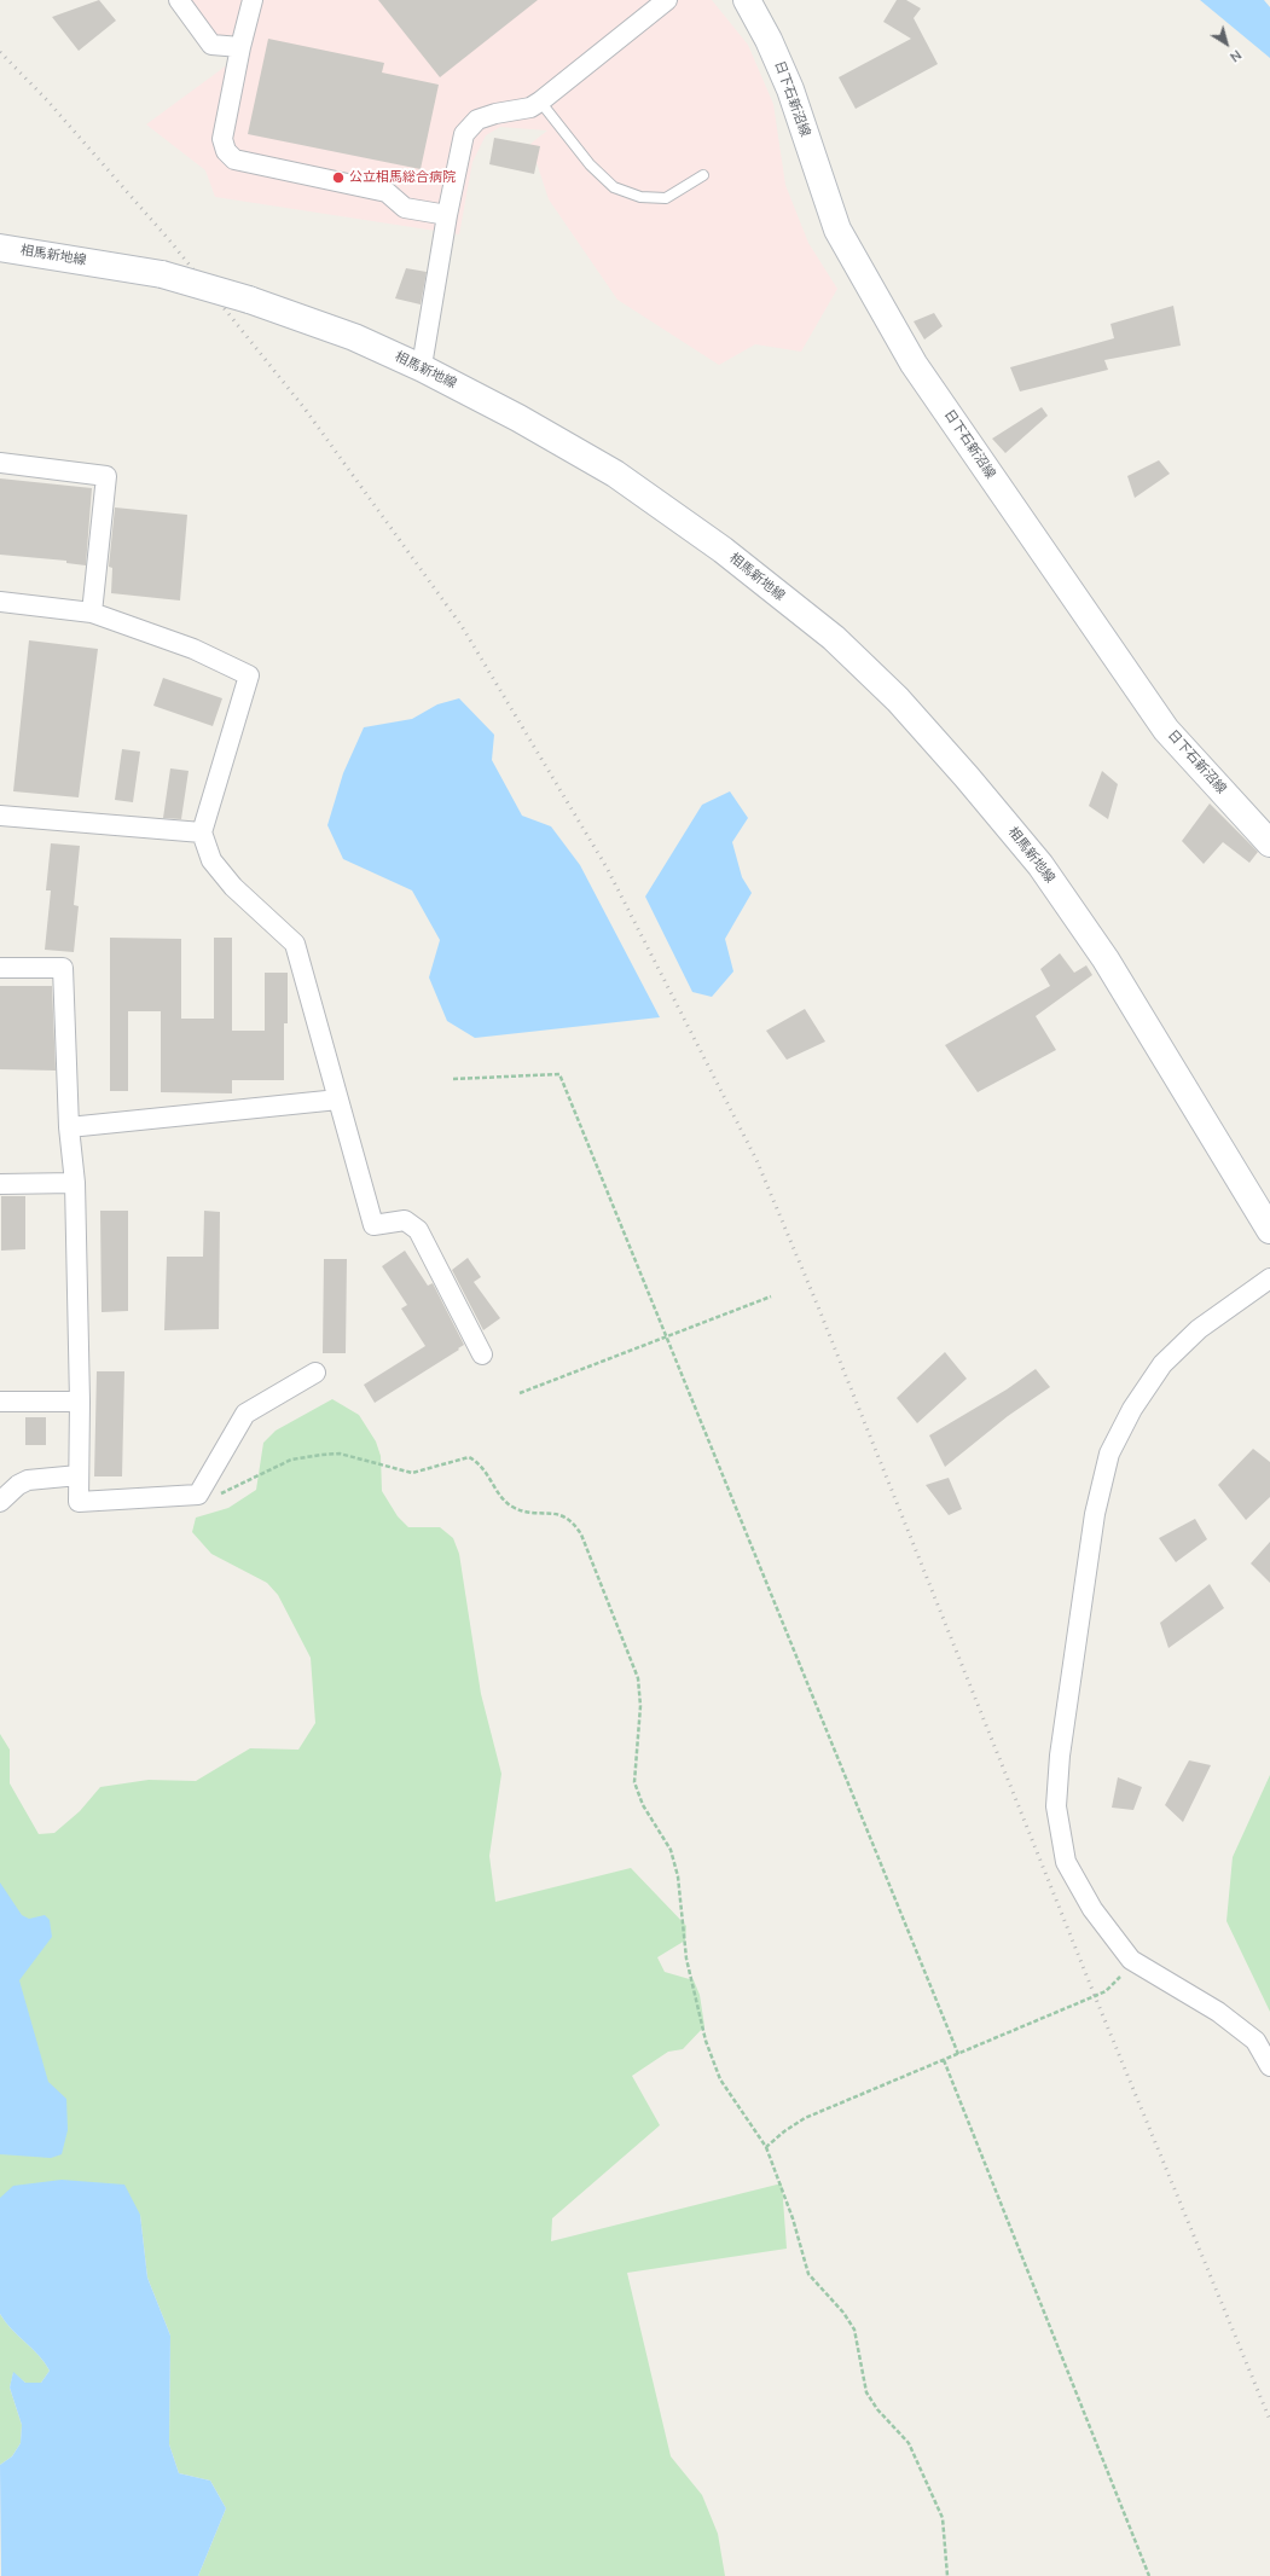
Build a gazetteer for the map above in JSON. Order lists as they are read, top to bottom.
{
  "streets": {
    "main road": ["日下石新沼線", "相馬新地線"]
  },
  "places": ["公立相馬総合病院"],
  "north": "bottom right"
}
